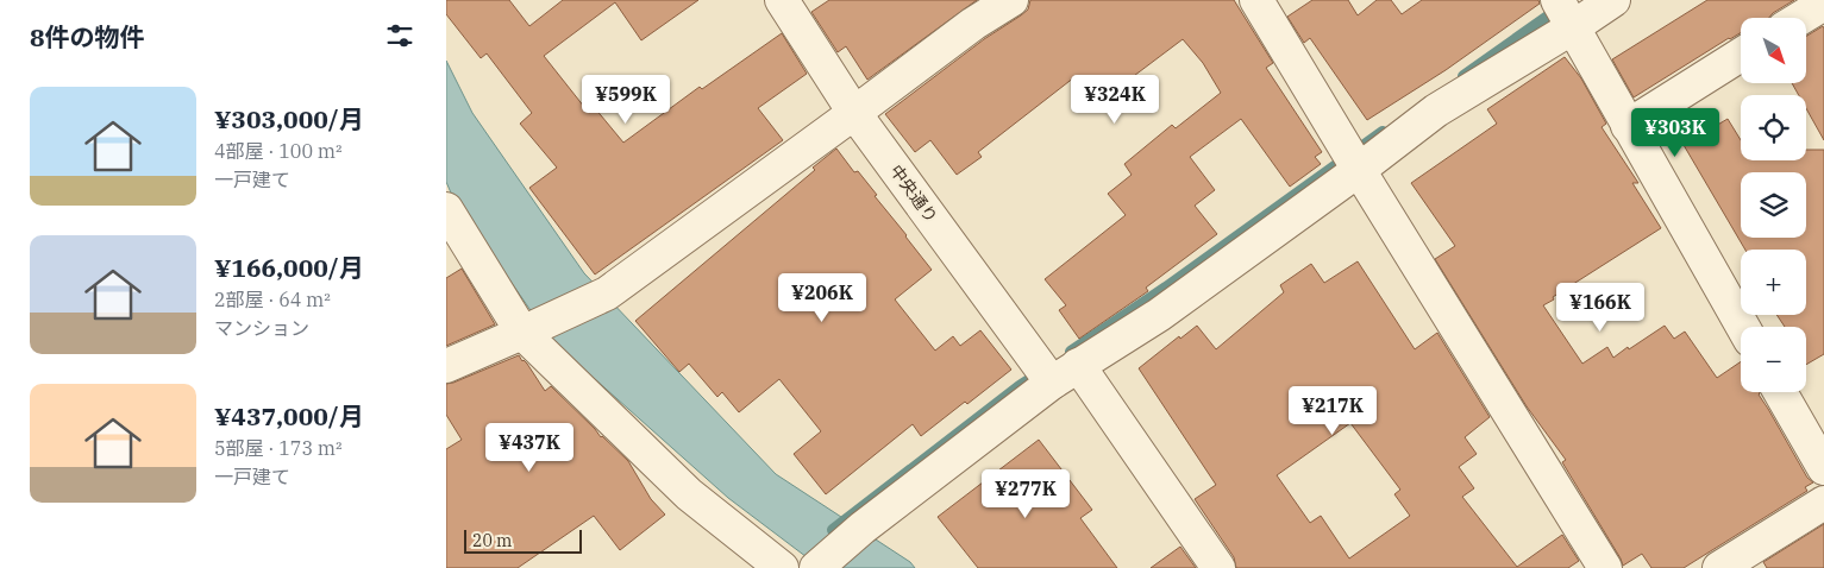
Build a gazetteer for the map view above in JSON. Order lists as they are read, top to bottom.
{
  "streets": {
    "street": ["中央通り"]
  },
  "scale_bar": "20 m",
  "north": "bottom right",
  "page": {
    "heading": "8件の物件",
    "map_buttons": ["+", "−"],
    "list": [
      {
        "name": "¥303,000/月",
        "note": "4部屋 · 100 m² · 一戸建て"
      },
      {
        "name": "¥166,000/月",
        "note": "2部屋 · 64 m² · マンション"
      },
      {
        "name": "¥437,000/月",
        "note": "5部屋 · 173 m² · 一戸建て"
      }
    ],
    "price": [
      "¥599K",
      "¥324K",
      "¥303K",
      "¥206K",
      "¥166K",
      "¥217K",
      "¥437K",
      "¥277K"
    ],
    "scale": "20 m"
  }
}
